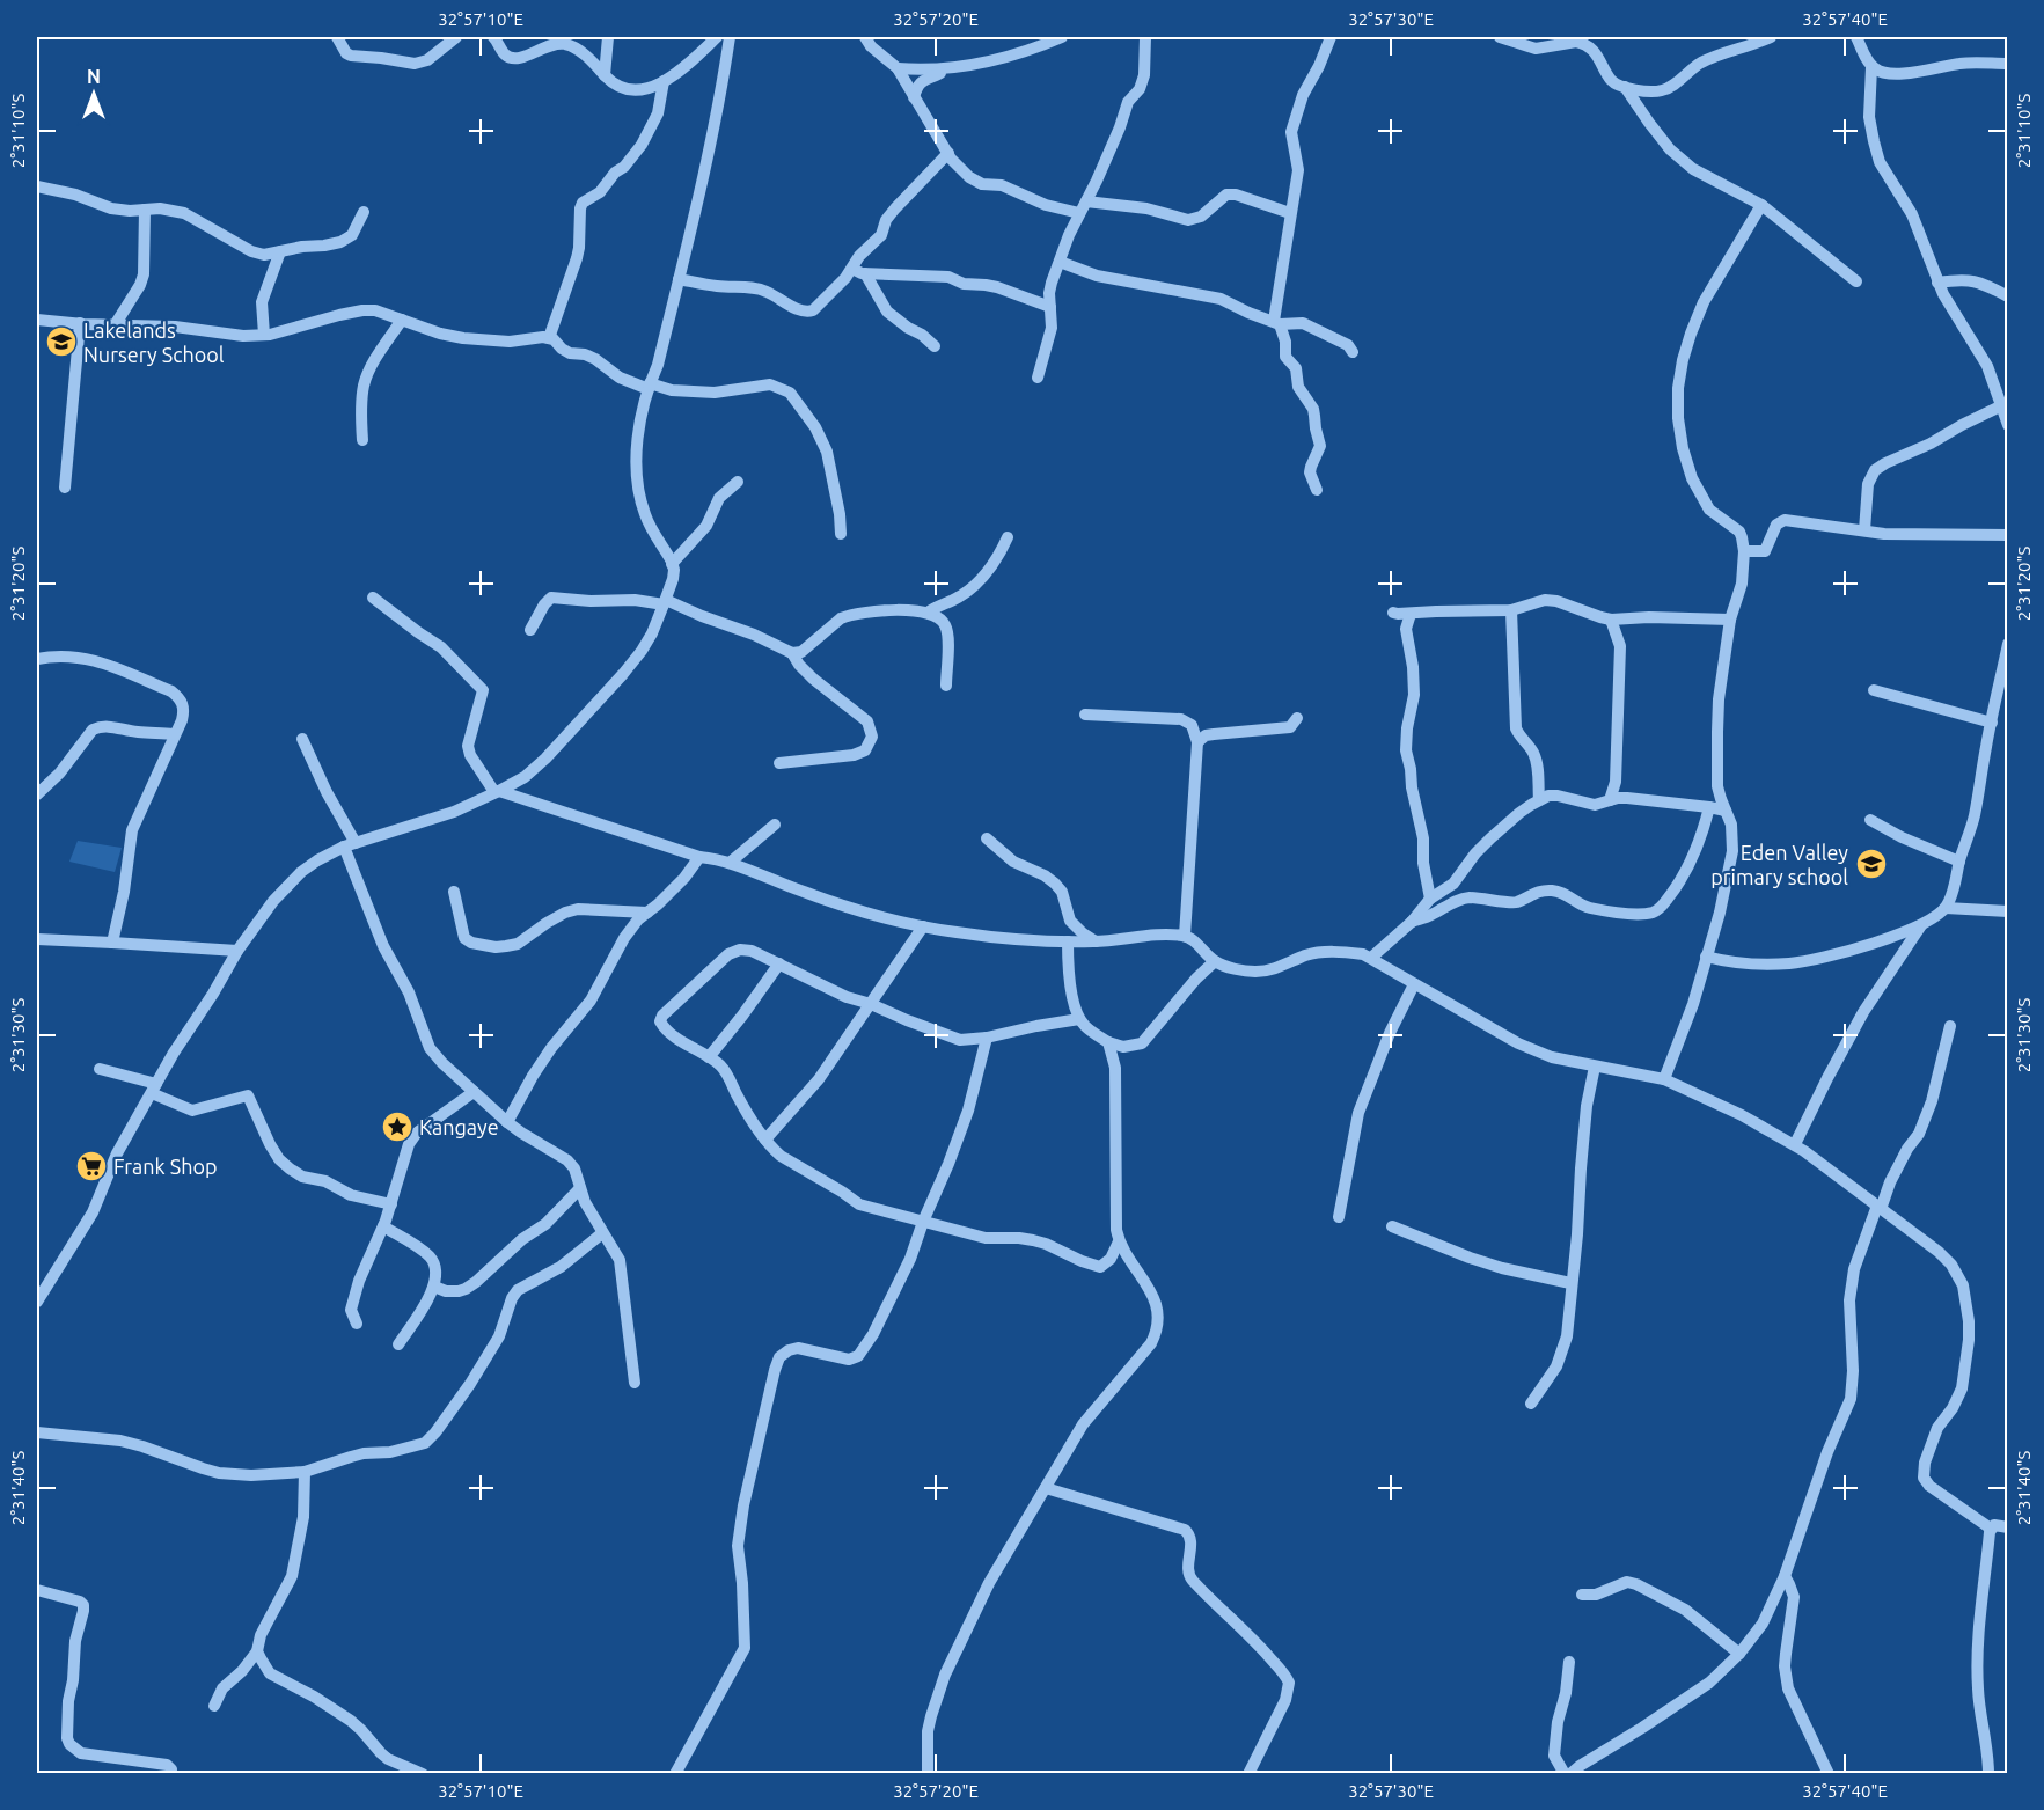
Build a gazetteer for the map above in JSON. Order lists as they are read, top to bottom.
{
  "places": {
    "school or university": ["Lakelands Nursery School", "Eden Valley primary school"],
    "place": ["Kangaye"],
    "supermarket": ["Frank Shop"]
  },
  "north": "top",
  "coordinates": [
    "32°57'10\"E",
    "32°57'20\"E",
    "32°57'30\"E",
    "32°57'40\"E",
    "2°31'10\"S",
    "2°31'20\"S",
    "2°31'30\"S",
    "2°31'40\"S"
  ]
}
